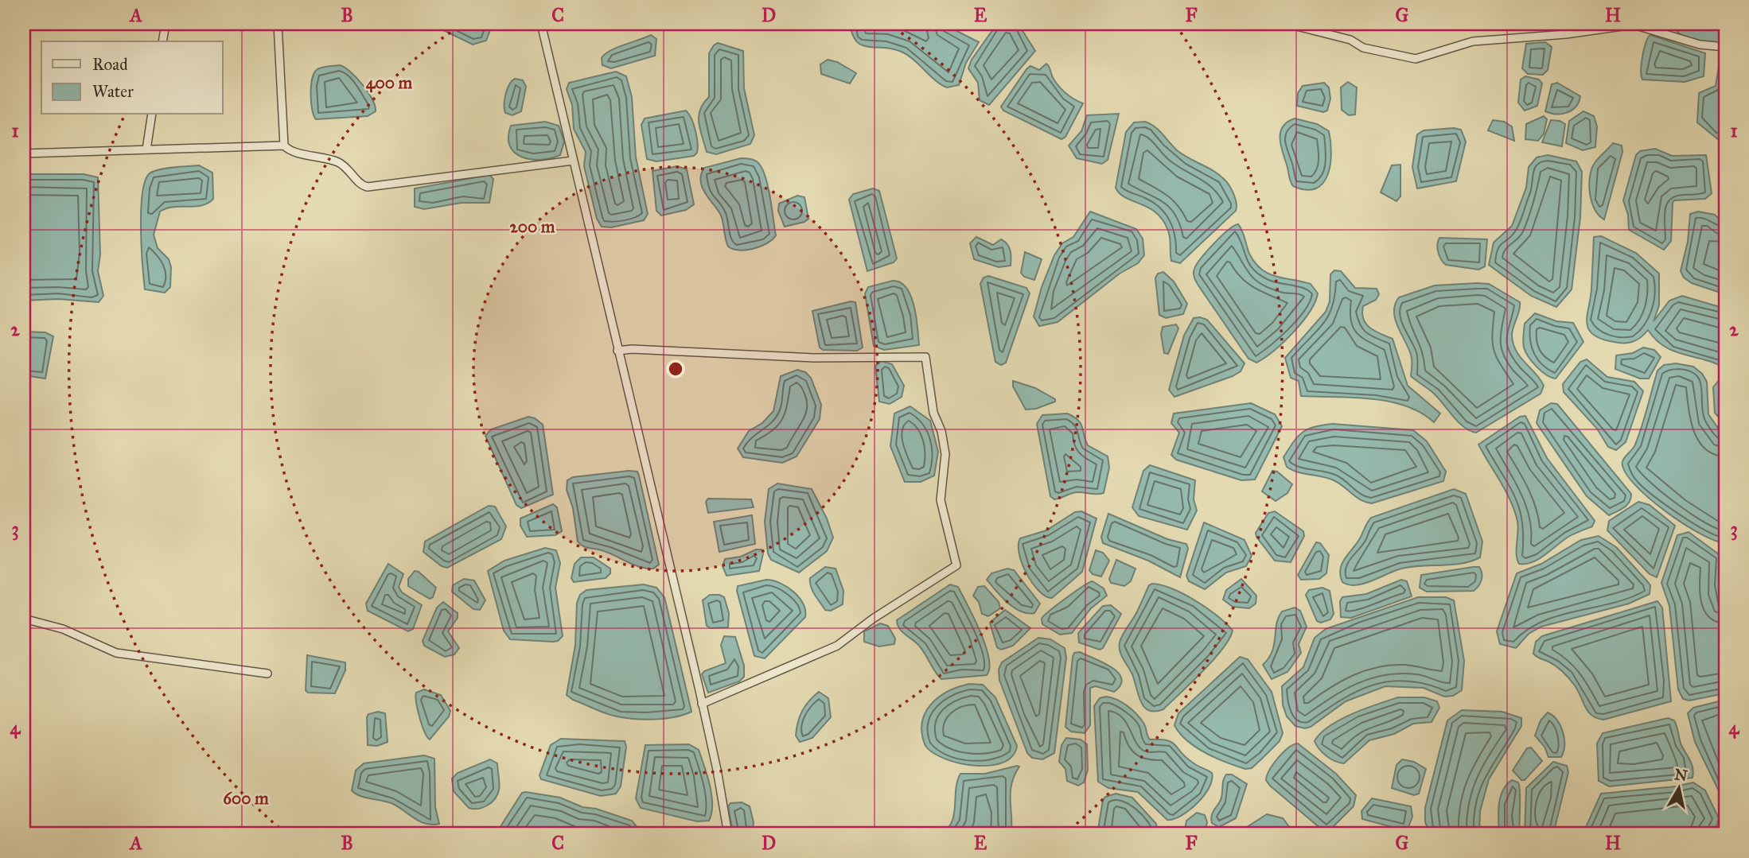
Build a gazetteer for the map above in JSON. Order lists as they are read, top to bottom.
{
  "legend": ["Road", "Water"],
  "north": "top",
  "grid": {
    "columns": [
      "A",
      "B",
      "C",
      "D",
      "E",
      "F",
      "G",
      "H"
    ],
    "rows": [
      "1",
      "2",
      "3",
      "4"
    ]
  },
  "rings": ["400 m", "200 m", "600 m"]
}
